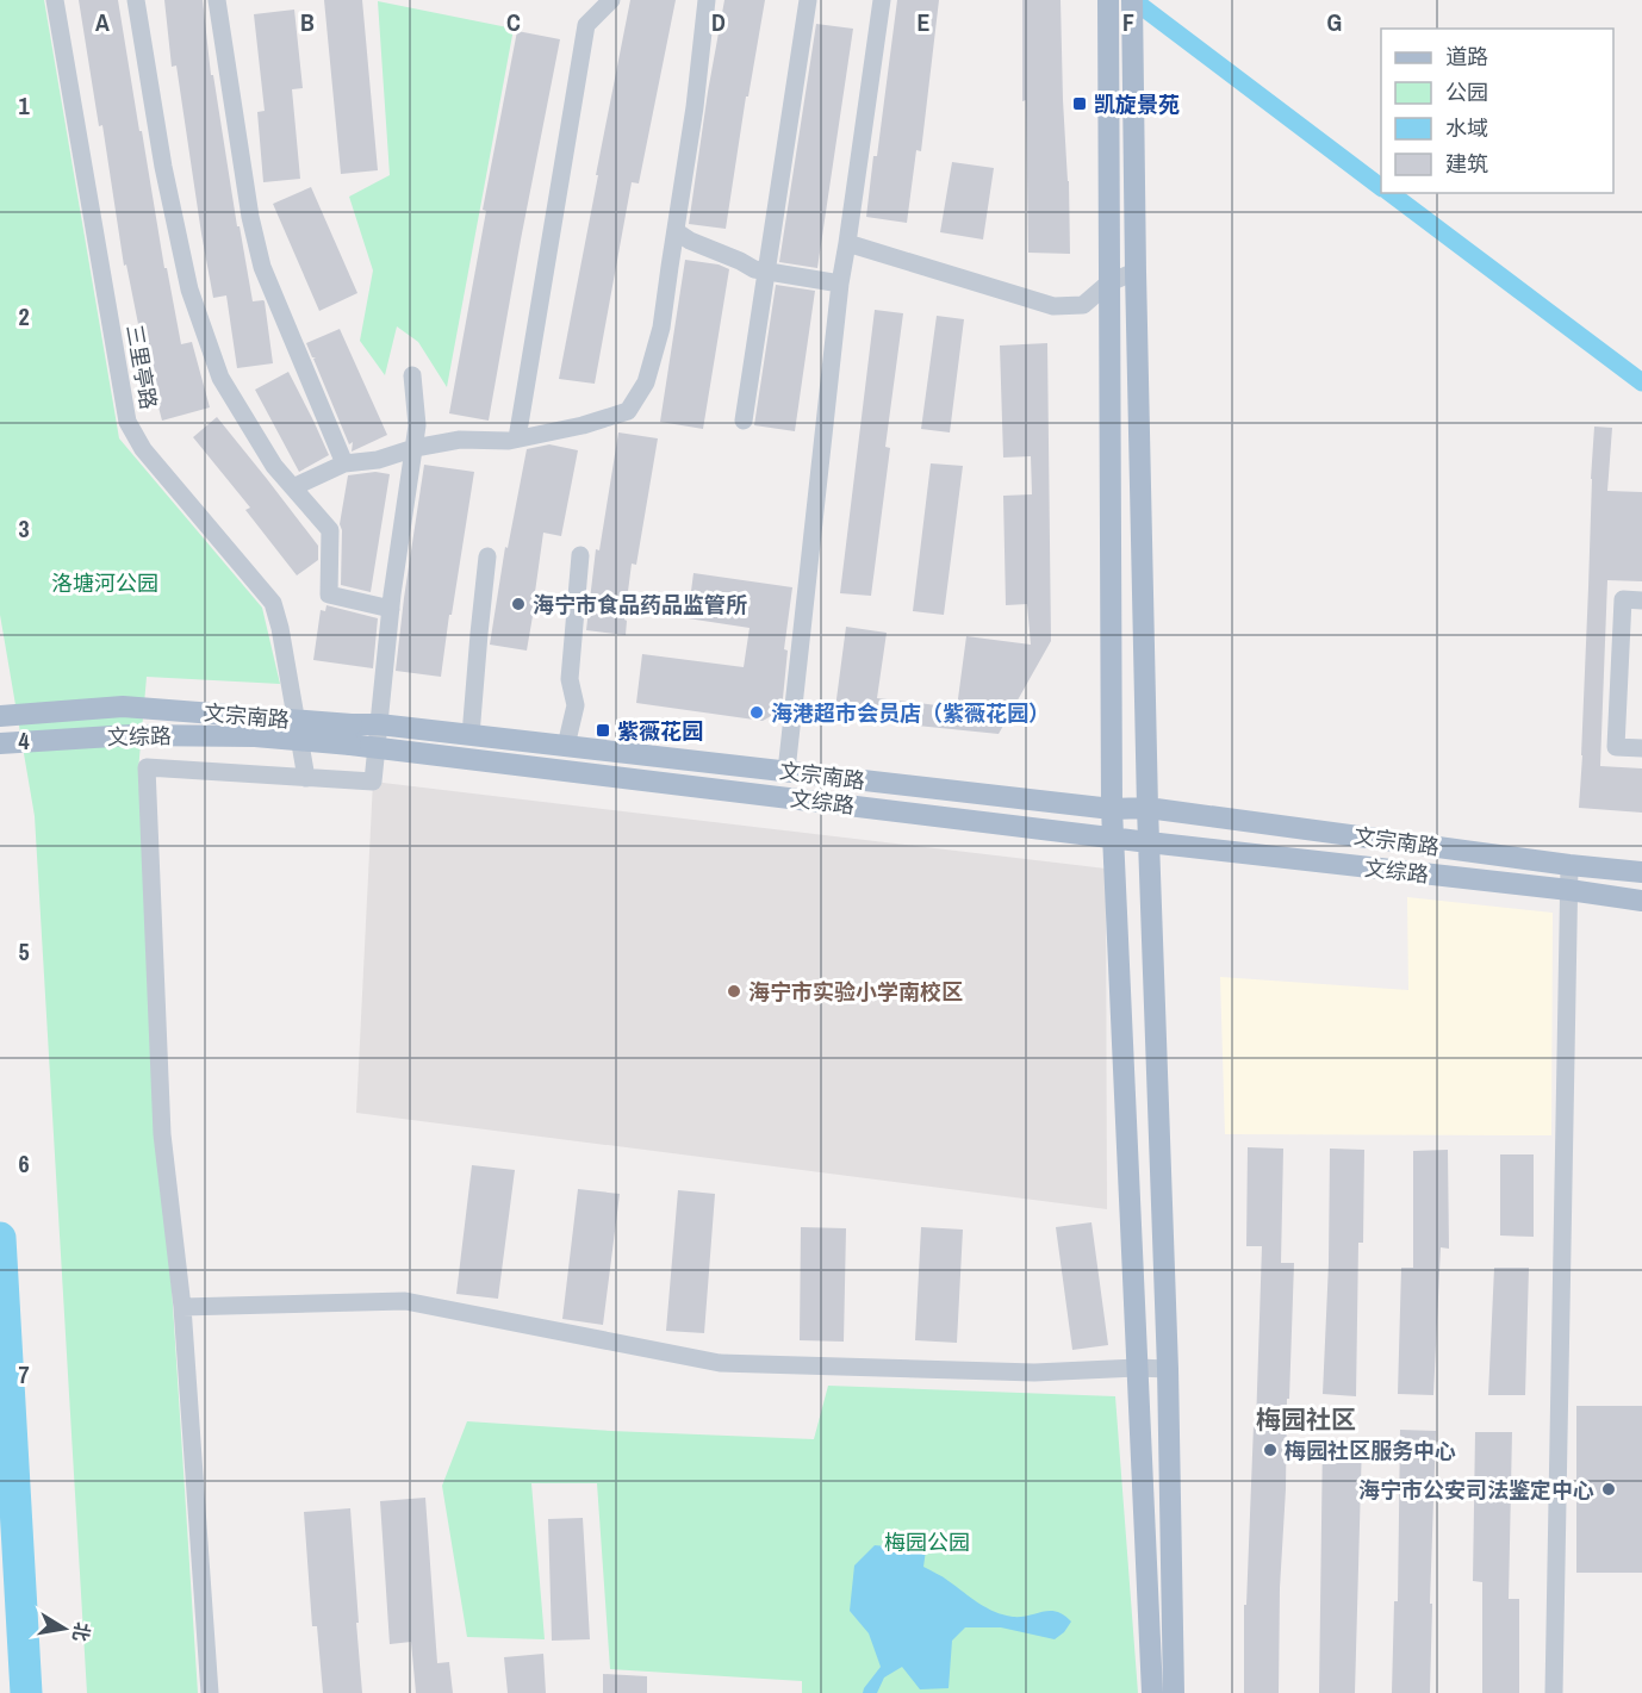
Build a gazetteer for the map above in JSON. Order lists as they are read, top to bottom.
{
  "streets": {
    "main road": ["文宗南路", "文综路"],
    "street": ["三里亭路"]
  },
  "crossings": [
    ["文宗南路", "文综路"]
  ],
  "districts": ["梅园社区"],
  "parks": ["洛塘河公园", "梅园公园"],
  "places": {
    "transit": ["凯旋景苑", "紫薇花园"],
    "other": [
      "海宁市食品药品监管所",
      "海港超市会员店（紫薇花园）",
      "海宁市实验小学南校区",
      "梅园社区服务中心",
      "海宁市公安司法鉴定中心"
    ]
  },
  "legend": [
    "道路",
    "公园",
    "水域",
    "建筑"
  ],
  "north": "right",
  "grid": {
    "columns": [
      "A",
      "B",
      "C",
      "D",
      "E",
      "F",
      "G"
    ],
    "rows": [
      "1",
      "2",
      "3",
      "4",
      "5",
      "6",
      "7"
    ]
  }
}
